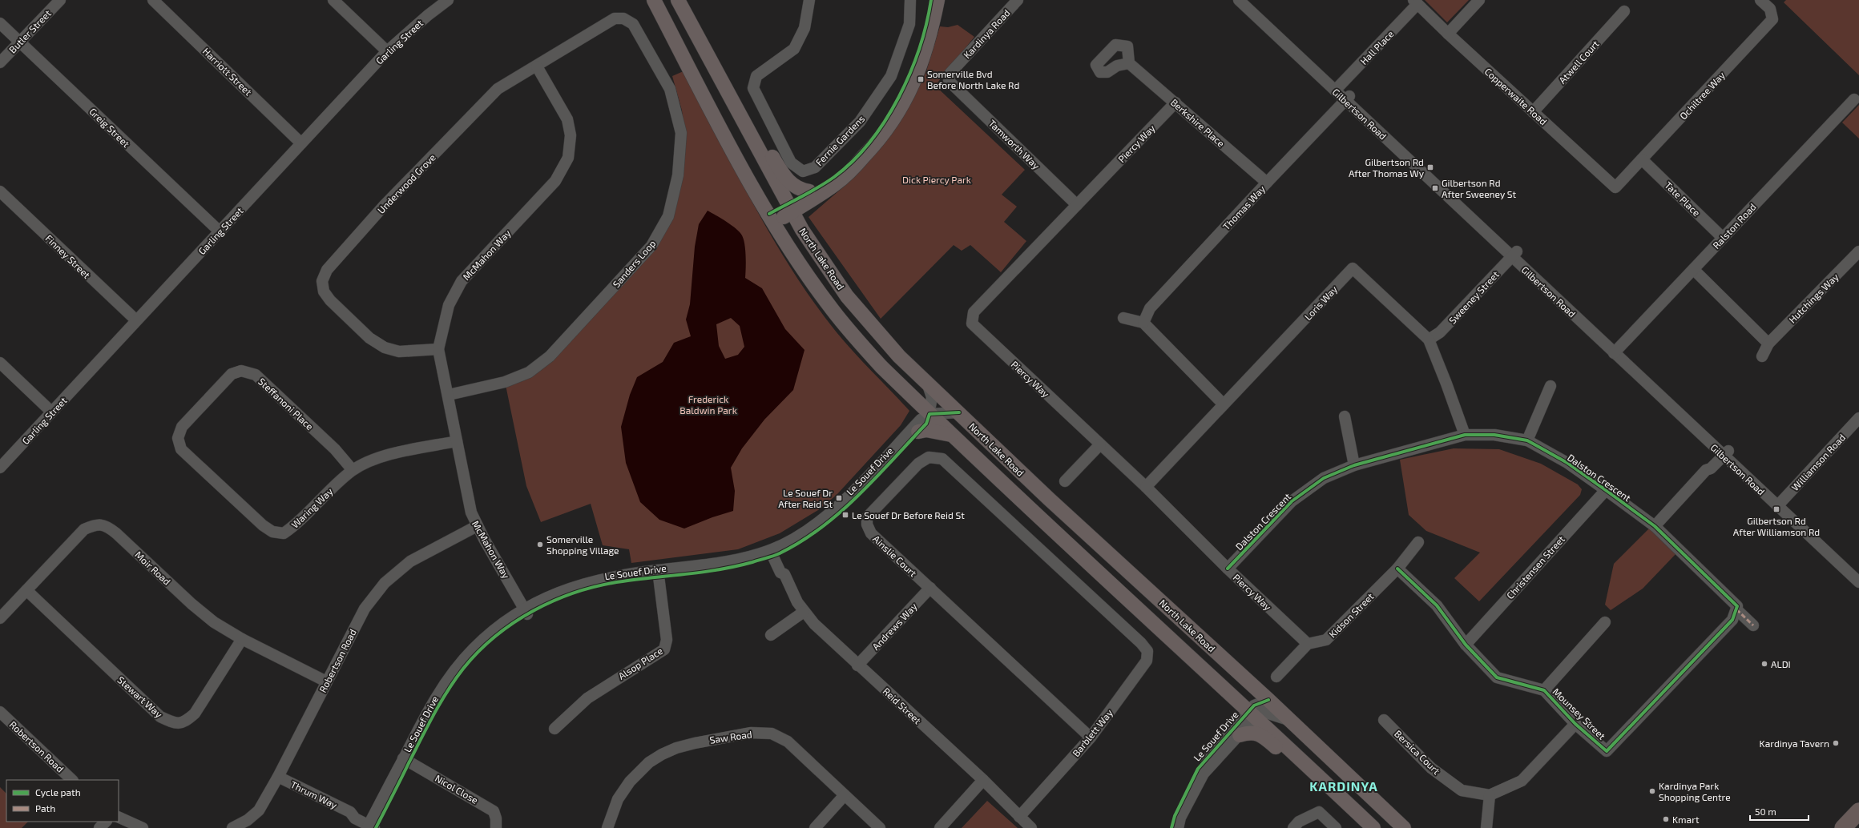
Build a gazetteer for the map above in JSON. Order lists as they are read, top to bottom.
{
  "streets": {
    "main road": ["North Lake Road"],
    "street": [
      "Butler Street",
      "Kardinya Road",
      "Garling Street",
      "Hall Place",
      "Atwell Court",
      "Harriott Street",
      "Ochiltree Way",
      "Copperwaite Road",
      "Gilbertson Road",
      "Berkshire Place",
      "Greig Street",
      "Fernie Gardens",
      "Piercy Way",
      "Tamworth Way",
      "Underwood Grove",
      "Tate Place",
      "Thomas Way",
      "Ralston Road",
      "McMahon Way",
      "Finney Street",
      "Sanders Loop",
      "Sweeney Street",
      "Hutchings Way",
      "Loris Way",
      "Steffanoni Place",
      "Williamson Road",
      "Le Souef Drive",
      "Dalston Crescent",
      "Waring Way",
      "Ainslie Court",
      "Christensen Street",
      "Moir Road",
      "Kidson Street",
      "Andrews Way",
      "Robertson Road",
      "Alsop Place",
      "Stewart Way",
      "Reid Street",
      "Mounsey Street",
      "Barblett Way",
      "Saw Road",
      "Bersica Court",
      "Nicol Close",
      "Thrum Way"
    ]
  },
  "crossings": [
    ["Butler Street", "Greig Street"],
    ["Kardinya Road", "Tamworth Way"],
    ["Garling Street", "Harriott Street"],
    ["Garling Street", "Greig Street"],
    ["Garling Street", "Finney Street"],
    ["Hall Place", "Copperwaite Road"],
    ["Hall Place", "Gilbertson Road"],
    ["Atwell Court", "Copperwaite Road"],
    ["Ochiltree Way", "Copperwaite Road"],
    ["Ochiltree Way", "Tate Place"],
    ["Gilbertson Road", "Thomas Way"],
    ["Gilbertson Road", "Ralston Road"],
    ["Gilbertson Road", "Sweeney Street"],
    ["Gilbertson Road", "Williamson Road"],
    ["Berkshire Place", "Piercy Way"],
    ["Berkshire Place", "Thomas Way"],
    ["Piercy Way", "Tamworth Way"],
    ["Piercy Way", "Loris Way"],
    ["Piercy Way", "Dalston Crescent"],
    ["Piercy Way", "Kidson Street"],
    ["Underwood Grove", "McMahon Way"],
    ["Underwood Grove", "Sanders Loop"],
    ["Tate Place", "Ralston Road"],
    ["McMahon Way", "Sanders Loop"],
    ["McMahon Way", "Le Souef Drive"],
    ["McMahon Way", "Waring Way"],
    ["McMahon Way", "Robertson Road"],
    ["North Lake Road", "Le Souef Drive"],
    ["Sweeney Street", "Loris Way"],
    ["Loris Way", "Dalston Crescent"],
    ["Steffanoni Place", "Waring Way"],
    ["Le Souef Drive", "Alsop Place"],
    ["Le Souef Drive", "Reid Street"],
    ["Le Souef Drive", "Nicol Close"],
    ["Le Souef Drive", "Thrum Way"],
    ["Dalston Crescent", "Christensen Street"],
    ["Dalston Crescent", "Mounsey Street"],
    ["Ainslie Court", "Andrews Way"],
    ["Ainslie Court", "Barblett Way"],
    ["Christensen Street", "Mounsey Street"],
    ["Moir Road", "Robertson Road"],
    ["Moir Road", "Stewart Way"],
    ["Kidson Street", "Mounsey Street"],
    ["Andrews Way", "Reid Street"],
    ["Robertson Road", "Thrum Way"],
    ["Reid Street", "Barblett Way"]
  ],
  "districts": ["KARDINYA"],
  "parks": ["Dick Piercy Park", "Frederick Baldwin Park"],
  "places": {
    "transit": [
      "Somerville Bvd Before North Lake Rd",
      "Gilbertson Rd After Thomas Wy",
      "Gilbertson Rd After Sweeney St",
      "Le Souef Dr After Reid St",
      "Gilbertson Rd After Williamson Rd",
      "Le Souef Dr Before Reid St"
    ],
    "other": [
      "Somerville Shopping Village",
      "ALDI",
      "Kardinya Tavern",
      "Kardinya Park Shopping Centre",
      "Kmart"
    ]
  },
  "legend": ["Cycle path", "Path"],
  "scale_bar": "50 m"
}
